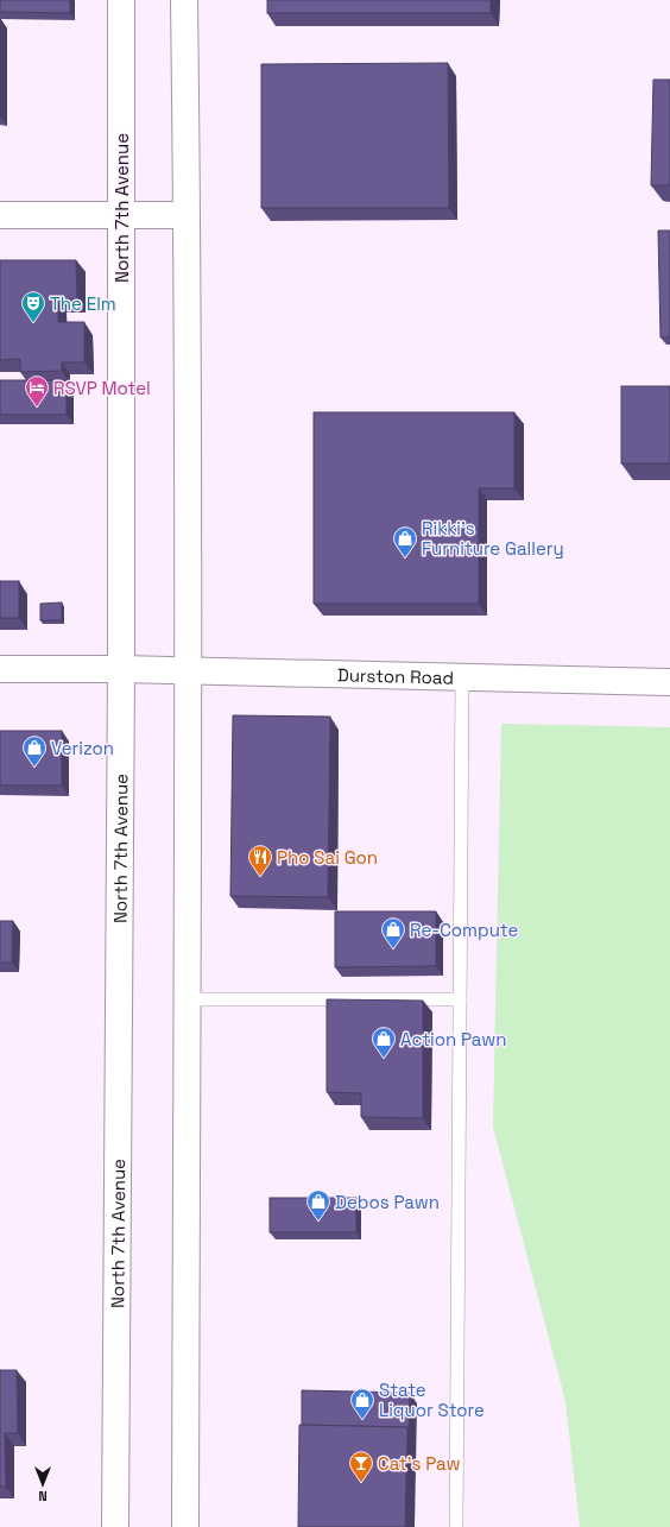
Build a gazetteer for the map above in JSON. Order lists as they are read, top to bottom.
{
  "streets": {
    "main road": ["North 7th Avenue", "Durston Road"]
  },
  "crossings": [
    ["North 7th Avenue", "Durston Road"]
  ],
  "places": {
    "theatre": ["The Elm"],
    "hotel": ["RSVP Motel"],
    "shop": [
      "Rikki's Furniture Gallery",
      "Verizon",
      "Re-Compute",
      "Action Pawn",
      "Debos Pawn",
      "State Liquor Store"
    ],
    "restaurant": ["Pho Sai Gon"],
    "bar": ["Cat's Paw"]
  },
  "north": "bottom"
}
